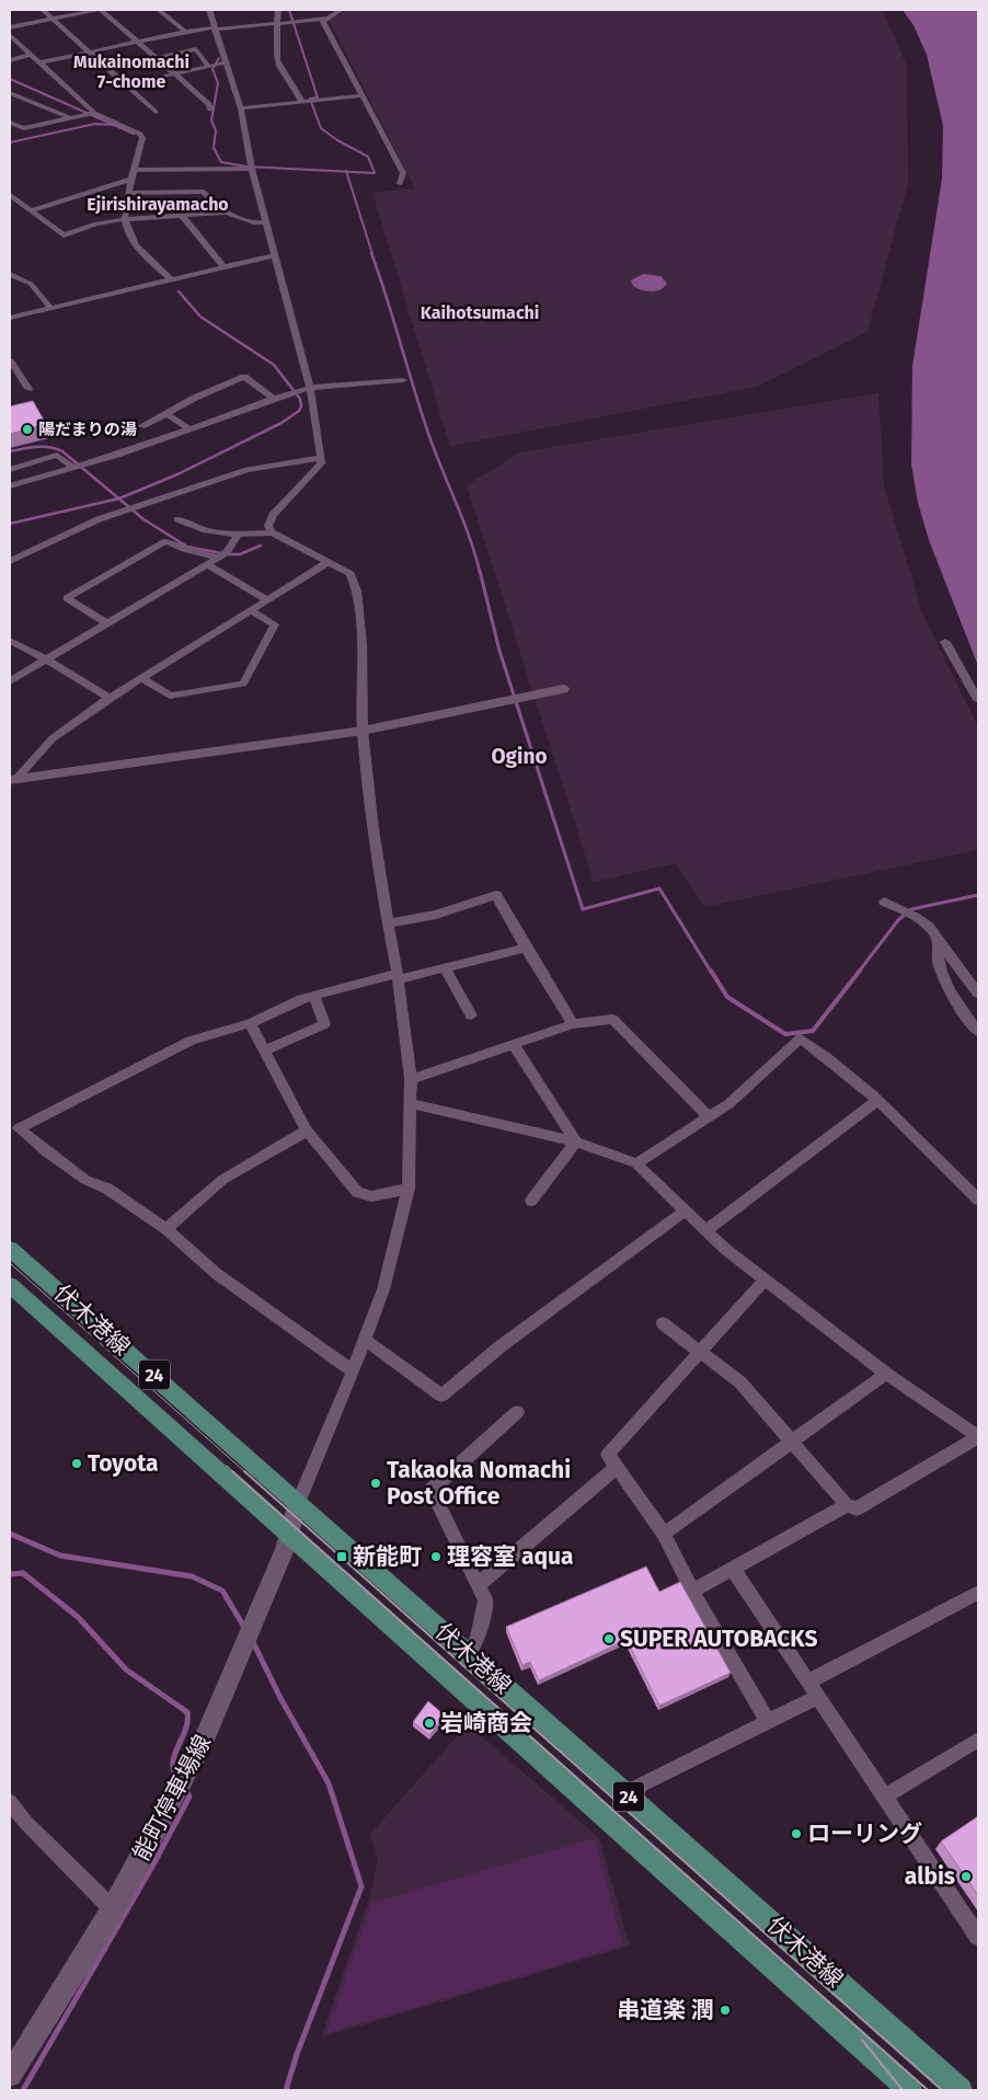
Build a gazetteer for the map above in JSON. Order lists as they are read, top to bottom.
{
  "streets": {
    "main road": ["伏木港線", "24", "能町停車場線"]
  },
  "crossings": [
    ["伏木港線", "能町停車場線"]
  ],
  "districts": [
    "Mukainomachi 7-chome",
    "Ejirishirayamacho",
    "Kaihotsumachi",
    "Ogino"
  ],
  "places": {
    "other": [
      "陽だまりの湯",
      "Toyota",
      "Takaoka Nomachi Post Office",
      "理容室 aqua",
      "SUPER AUTOBACKS",
      "岩崎商会",
      "ローリング",
      "albis",
      "串道楽 潤"
    ],
    "transit": ["新能町"]
  }
}
